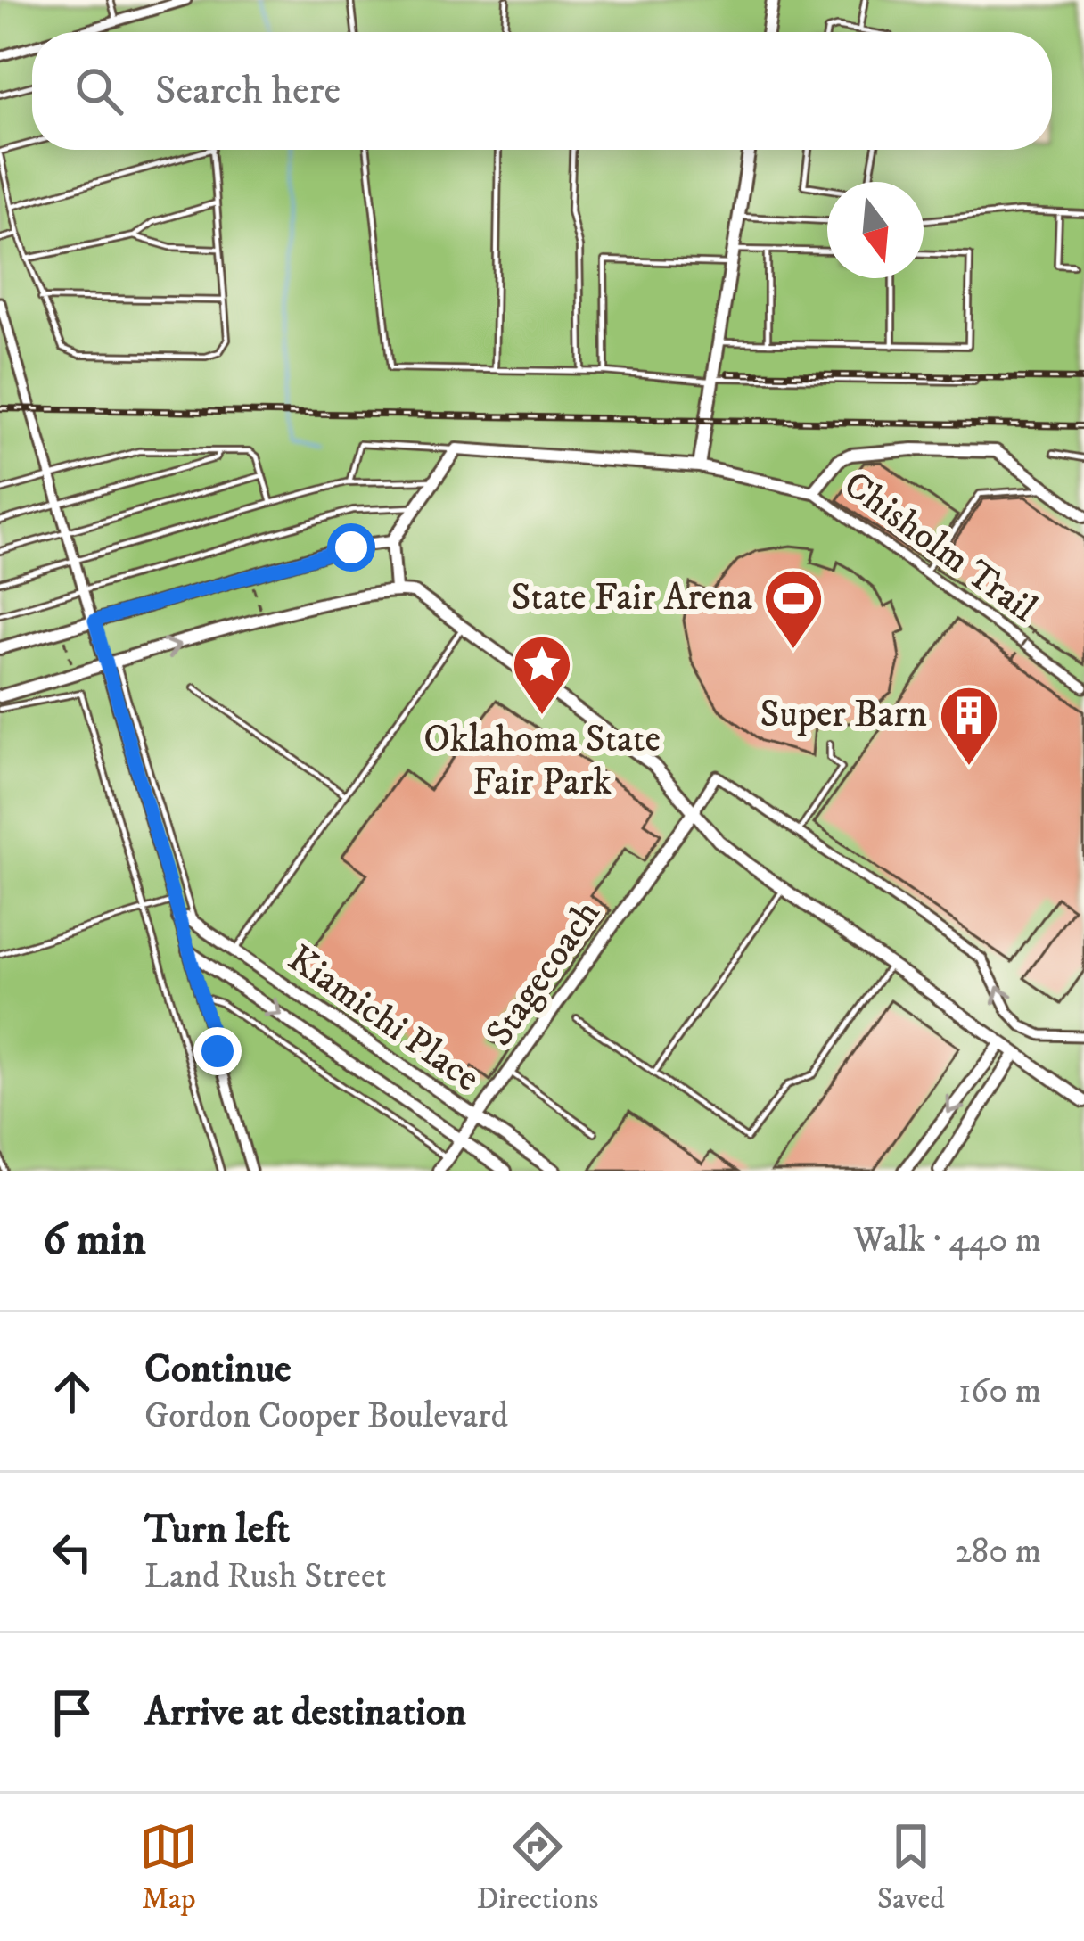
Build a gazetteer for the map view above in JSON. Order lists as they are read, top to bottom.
{
  "streets": {
    "street": ["Chisholm Trail", "Stagecoach", "Kiamichi Place"]
  },
  "crossings": [
    ["Stagecoach", "Kiamichi Place"]
  ],
  "places": {
    "sports": ["State Fair Arena"],
    "place": ["Oklahoma State Fair Park"],
    "building": ["Super Barn"]
  },
  "north": "bottom",
  "page": {
    "search": "Search here",
    "heading": ["6 min", "Walk · 440 m"],
    "list": [
      ["Continue", "Gordon Cooper Boulevard", "160 m"],
      ["Turn left", "Land Rush Street", "280 m"],
      "Arrive at destination"
    ],
    "nav": ["Map", "Directions", "Saved"]
  }
}
